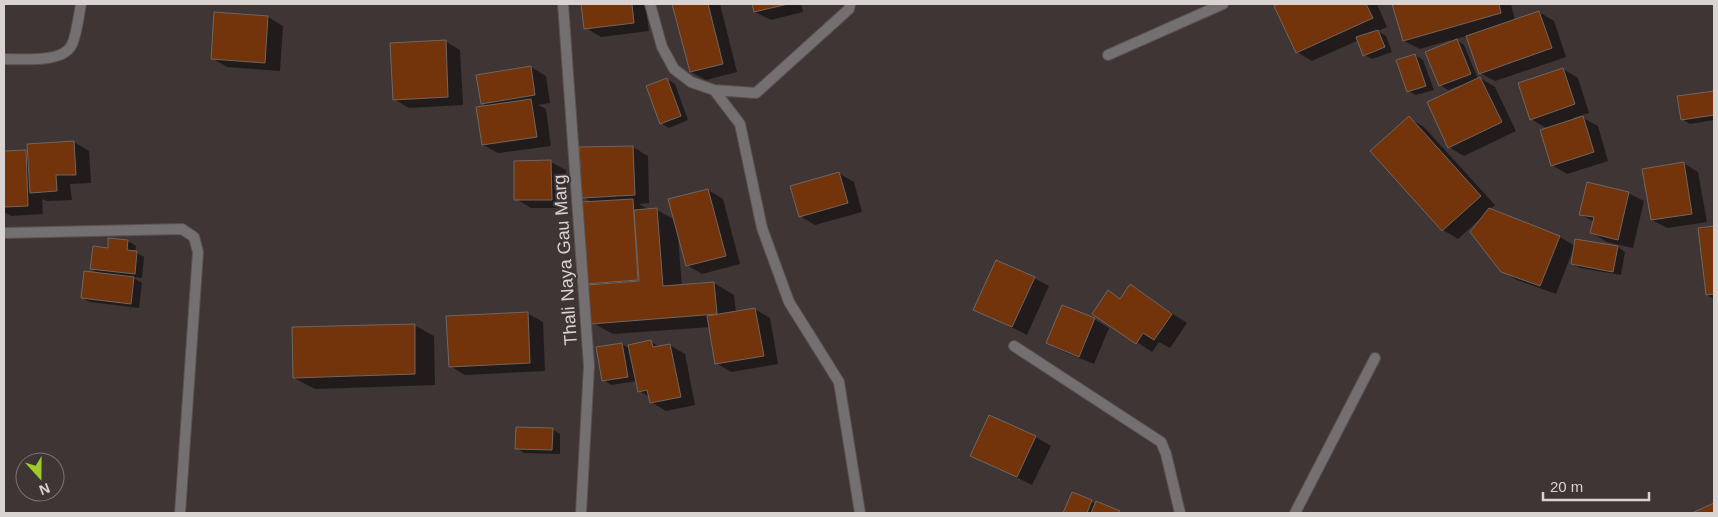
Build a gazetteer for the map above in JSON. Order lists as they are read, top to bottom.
{
  "streets": {
    "street": ["Thali Naya Gau Marg"]
  },
  "scale_bar": "20 m",
  "north": "bottom"
}
